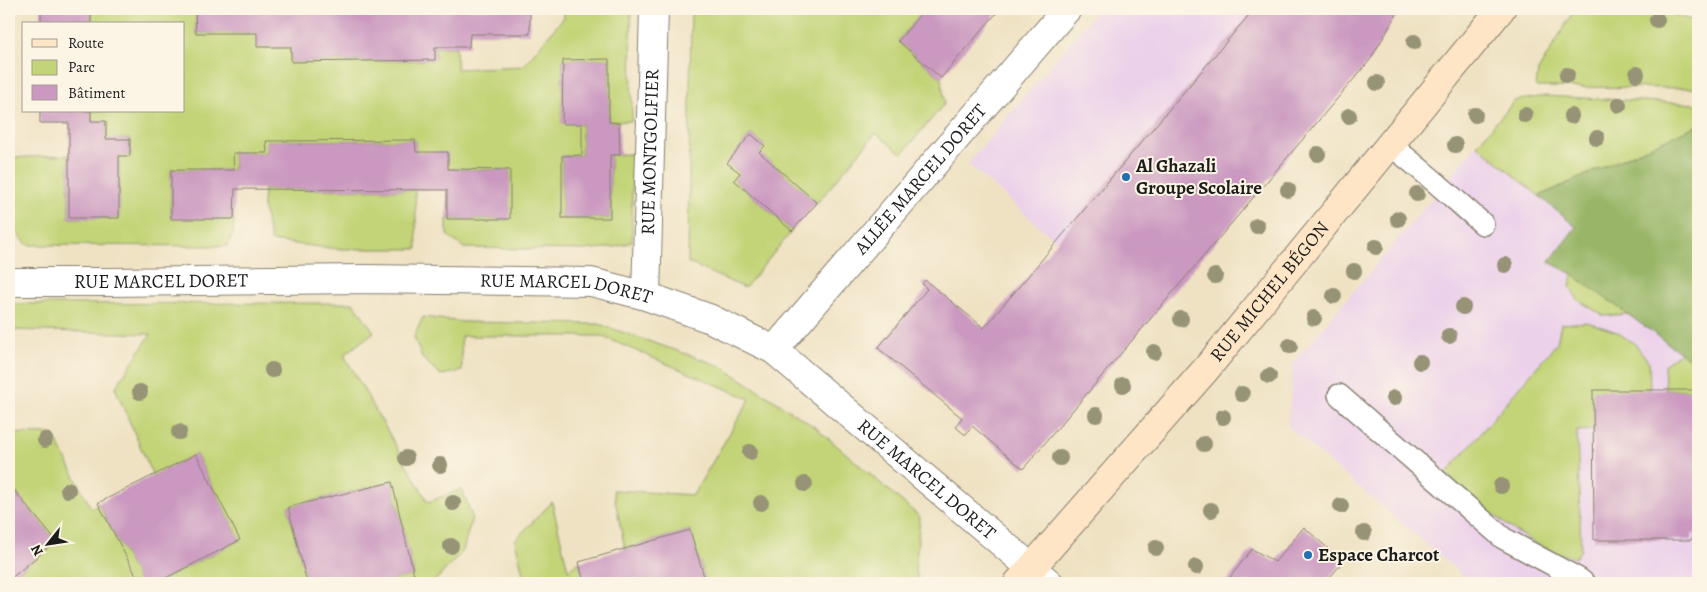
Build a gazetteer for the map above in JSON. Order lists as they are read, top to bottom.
{
  "streets": {
    "street": [
      "RUE MONTGOLFIER",
      "ALLÉE MARCEL DORET",
      "RUE MARCEL DORET",
      "RUE MICHEL BÉGON"
    ]
  },
  "crossings": [
    ["RUE MONTGOLFIER", "RUE MARCEL DORET"],
    ["ALLÉE MARCEL DORET", "RUE MARCEL DORET"],
    ["RUE MARCEL DORET", "RUE MICHEL BÉGON"]
  ],
  "places": ["Al Ghazali Groupe Scolaire", "Espace Charcot"],
  "legend": ["Route", "Parc", "Bâtiment"],
  "north": "bottom left"
}
